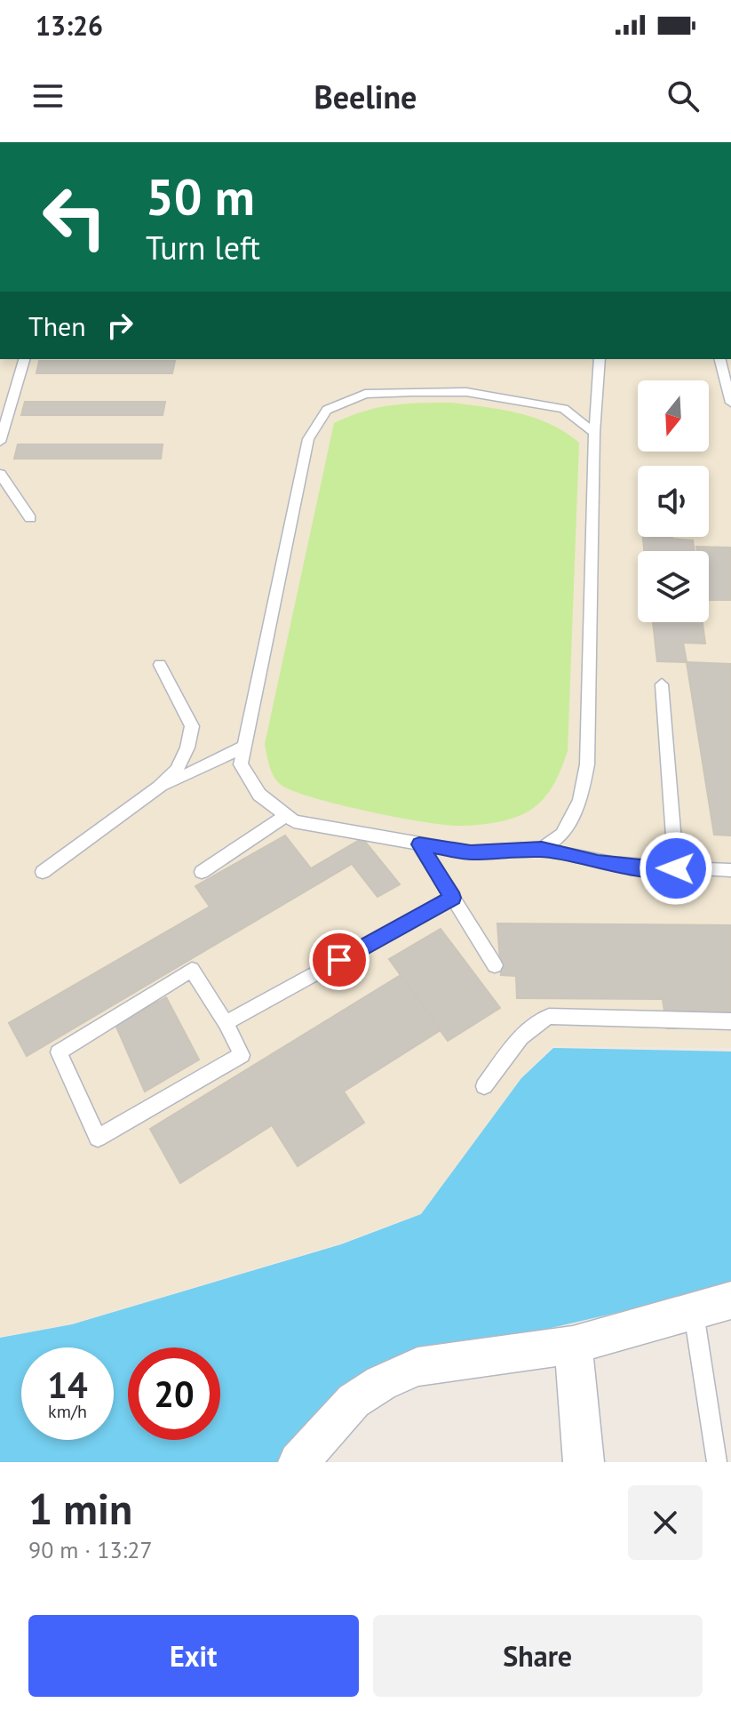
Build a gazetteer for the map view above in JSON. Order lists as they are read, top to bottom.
{
  "north": "bottom",
  "page": {
    "status": "13:26",
    "header": "Beeline",
    "turn": ["50 m", "Turn left"],
    "then": "Then",
    "speed": "14 km/h",
    "limit": "20",
    "heading": ["1 min", "90 m · 13:27"],
    "buttons": ["Exit", "Share"]
  }
}
